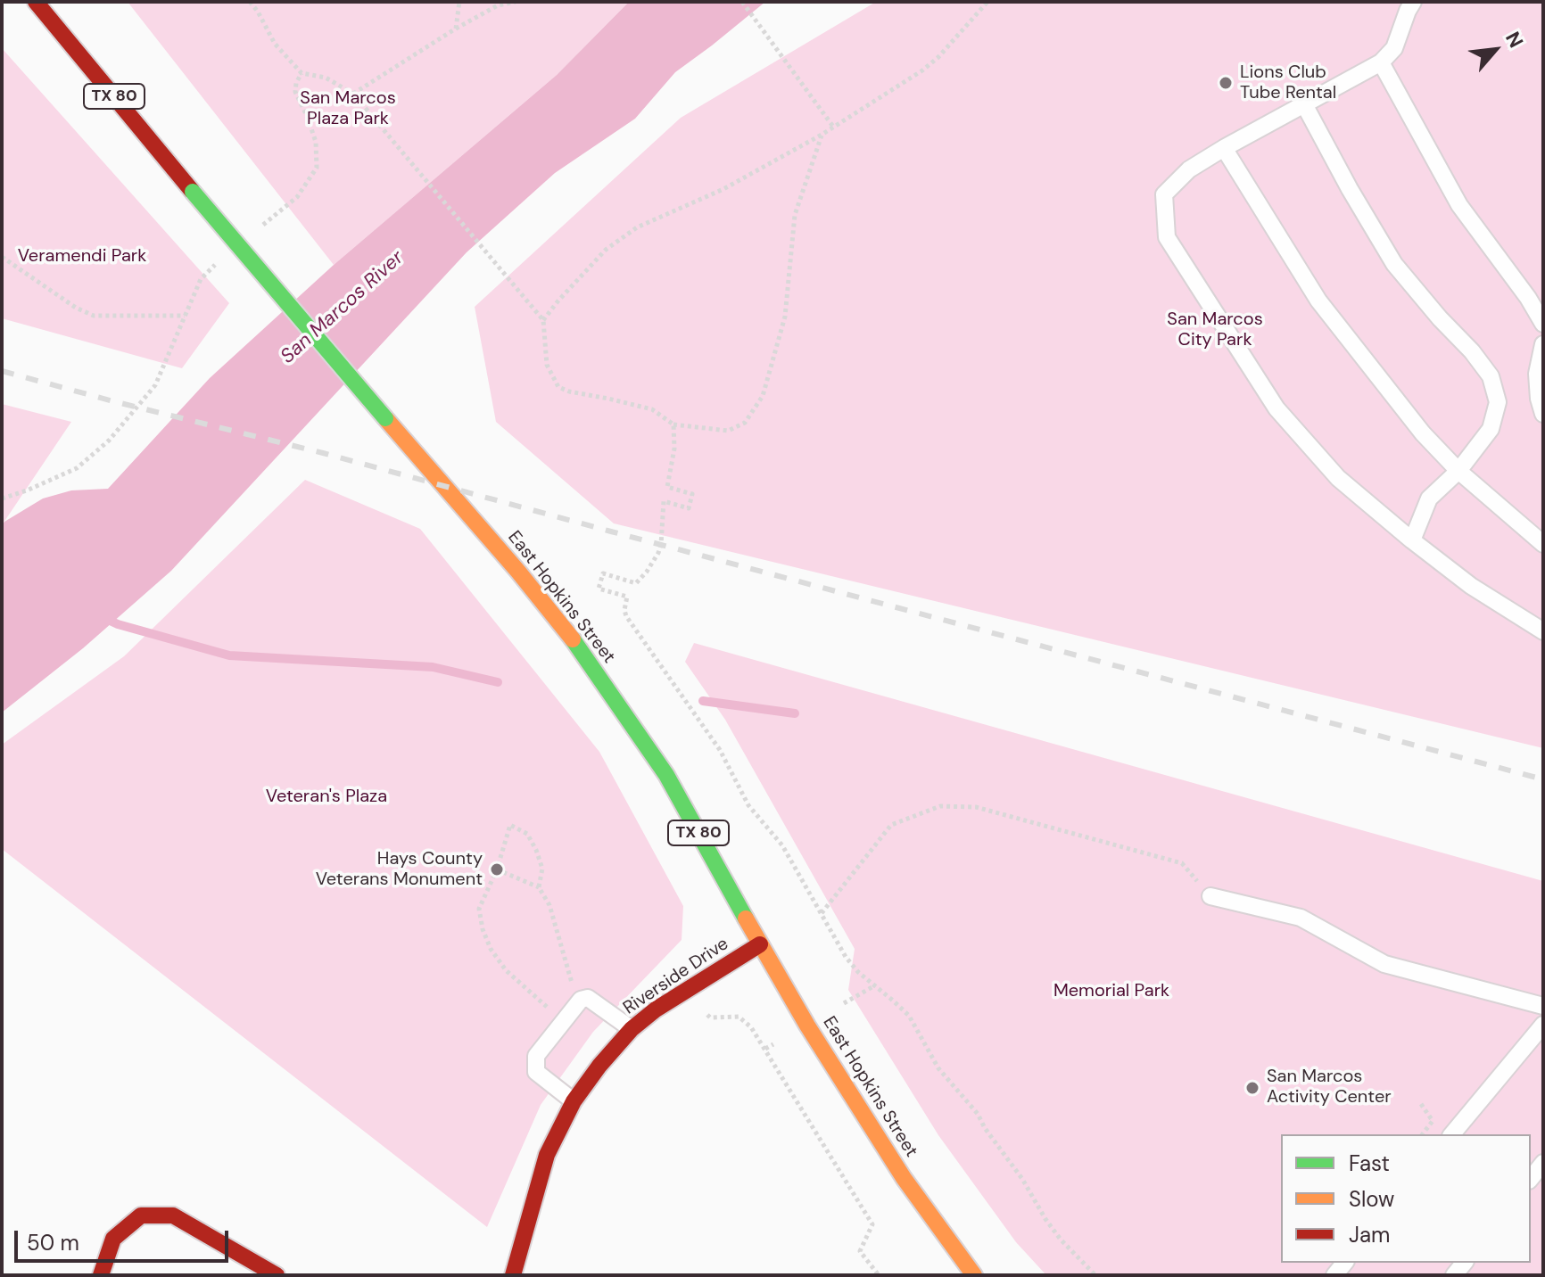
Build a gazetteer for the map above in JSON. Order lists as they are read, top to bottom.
{
  "streets": {
    "main road": ["TX 80", "East Hopkins Street", "Riverside Drive"]
  },
  "crossings": [
    ["East Hopkins Street", "Riverside Drive"]
  ],
  "water": ["San Marcos River"],
  "parks": [
    "San Marcos Plaza Park",
    "Veramendi Park",
    "San Marcos City Park",
    "Veteran's Plaza",
    "Memorial Park"
  ],
  "places": ["Lions Club Tube Rental", "Hays County Veterans Monument", "San Marcos Activity Center"],
  "legend": ["Fast", "Slow", "Jam"],
  "scale_bar": "50 m",
  "north": "top right"
}
